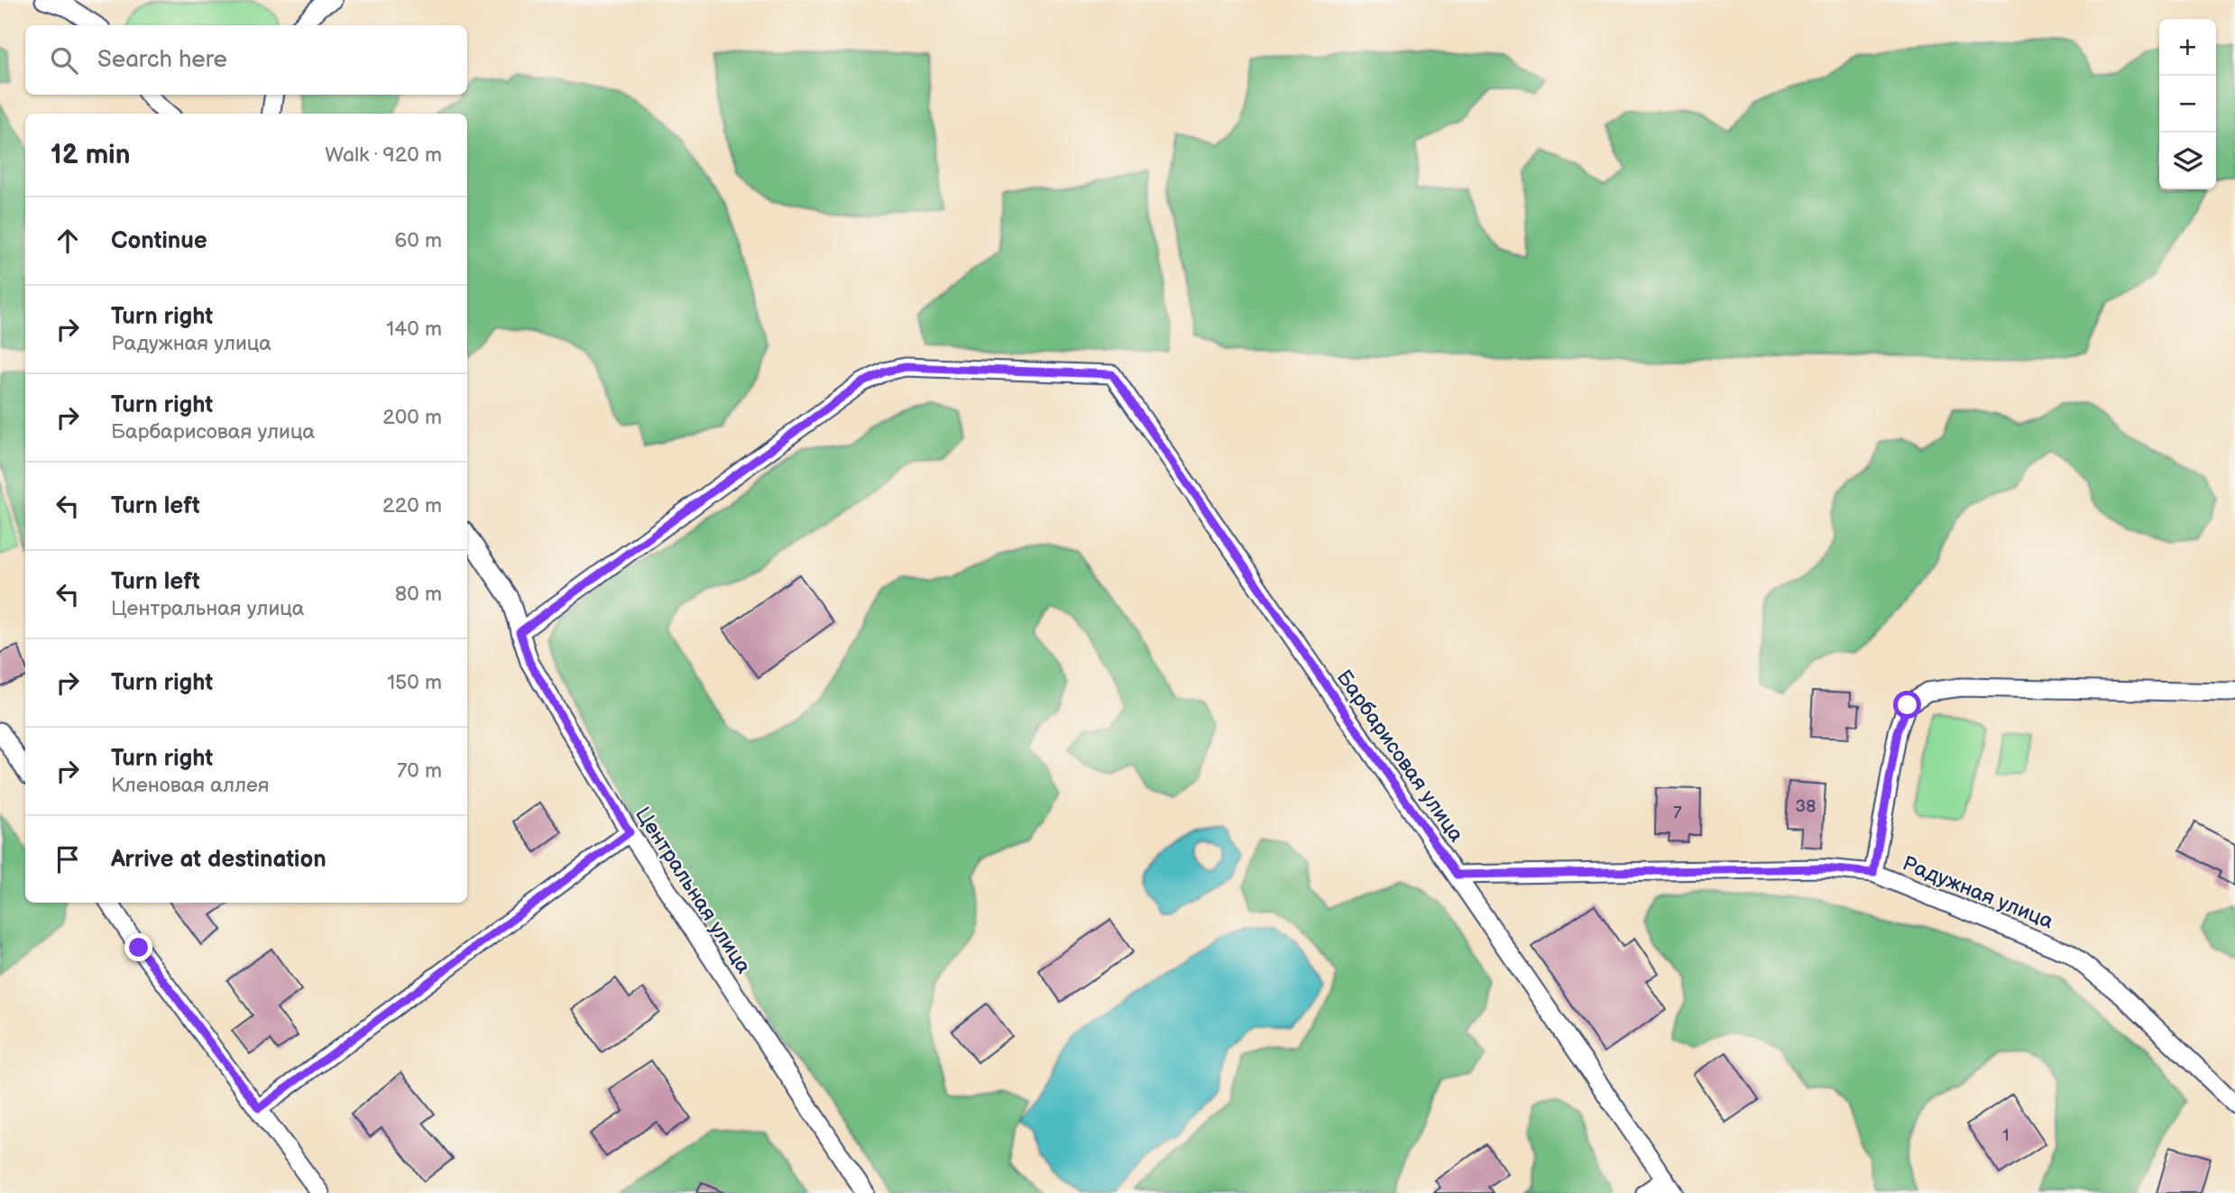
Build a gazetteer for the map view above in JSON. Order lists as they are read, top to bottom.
{
  "streets": {
    "street": ["Барбарисовая улица", "Центральная улица", "Радужная улица"]
  },
  "crossings": [
    ["Барбарисовая улица", "Центральная улица"],
    ["Барбарисовая улица", "Радужная улица"]
  ],
  "house_numbers": ["38", "7", "1"],
  "page": {
    "map_buttons": ["+", "−"],
    "search": "Search here",
    "heading": ["12 min", "Walk · 920 m"],
    "list": [
      ["Continue", "60 m"],
      ["Turn right", "Радужная улица", "140 m"],
      ["Turn right", "Барбарисовая улица", "200 m"],
      ["Turn left", "220 m"],
      ["Turn left", "Центральная улица", "80 m"],
      ["Turn right", "150 m"],
      ["Turn right", "Кленовая аллея", "70 m"],
      "Arrive at destination"
    ]
  }
}
